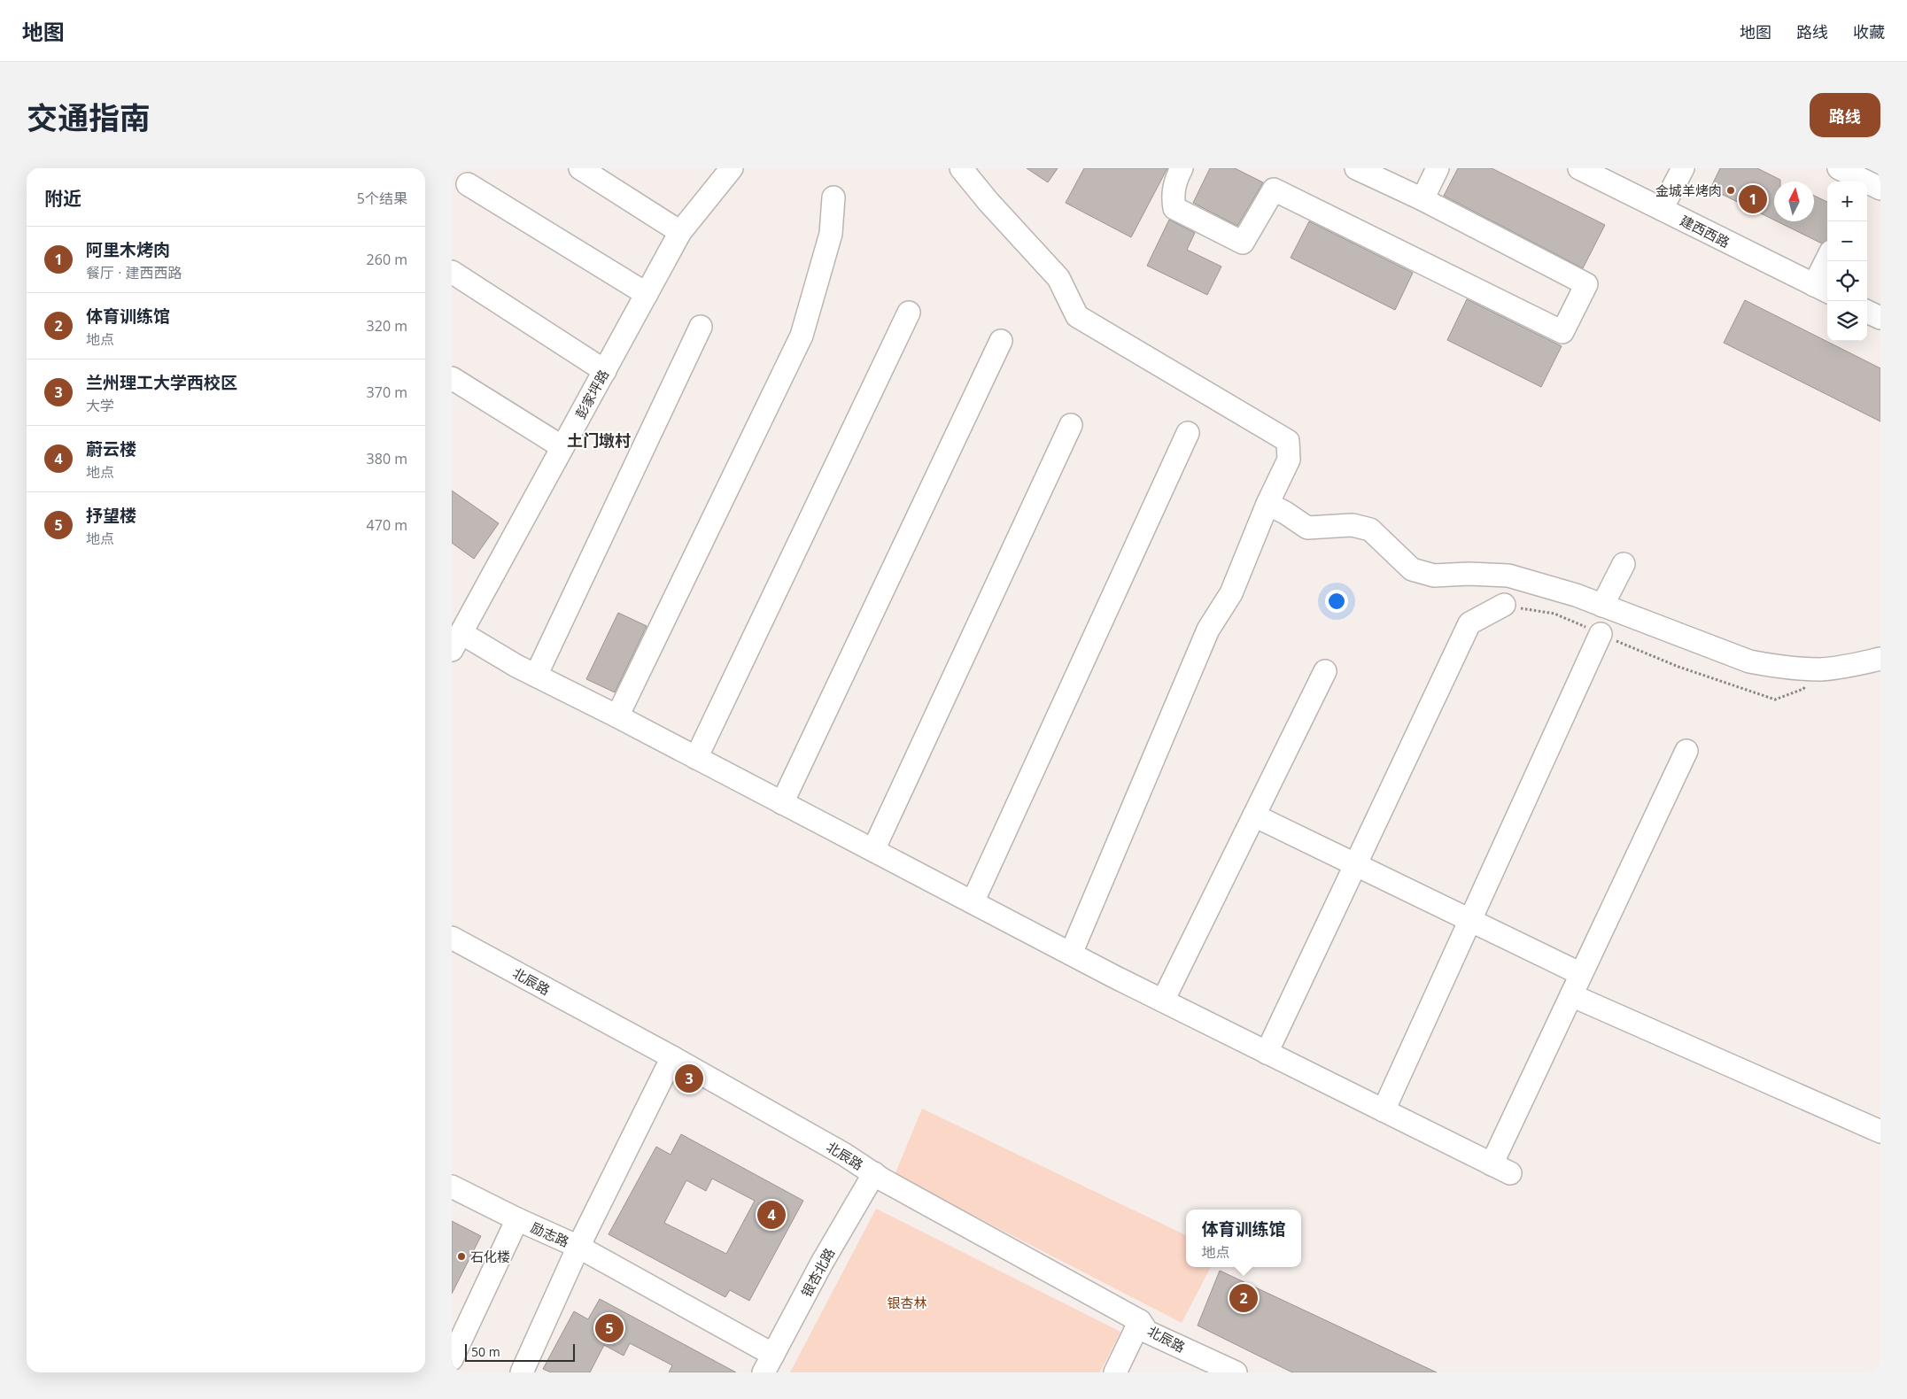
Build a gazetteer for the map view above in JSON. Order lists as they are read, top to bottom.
{
  "streets": {
    "street": [
      "建西西路",
      "彭家坪路",
      "北辰路",
      "励志路",
      "银杏北路"
    ]
  },
  "crossings": [
    ["北辰路", "励志路"],
    ["北辰路", "银杏北路"]
  ],
  "districts": ["土门墩村"],
  "parks": ["银杏林"],
  "places": ["金城羊烤肉", "石化楼"],
  "scale_bar": "50 m",
  "north": "top",
  "page": {
    "header": "地图",
    "nav": ["地图", "路线", "收藏"],
    "title": "交通指南",
    "buttons": "路线",
    "heading": ["附近", "5个结果"],
    "map_buttons": ["+", "−"],
    "pins": [
      "1",
      "3",
      "4",
      "2",
      "5"
    ],
    "list": [
      {
        "mark": "1",
        "name": "阿里木烤肉",
        "note": "餐厅 · 建西西路",
        "value": "260 m"
      },
      {
        "mark": "2",
        "name": "体育训练馆",
        "note": "地点",
        "value": "320 m"
      },
      {
        "mark": "3",
        "name": "兰州理工大学西校区",
        "note": "大学",
        "value": "370 m"
      },
      {
        "mark": "4",
        "name": "蔚云楼",
        "note": "地点",
        "value": "380 m"
      },
      {
        "mark": "5",
        "name": "抒望楼",
        "note": "地点",
        "value": "470 m"
      }
    ],
    "popup": ["体育训练馆", "地点"],
    "scale": "50 m"
  }
}
